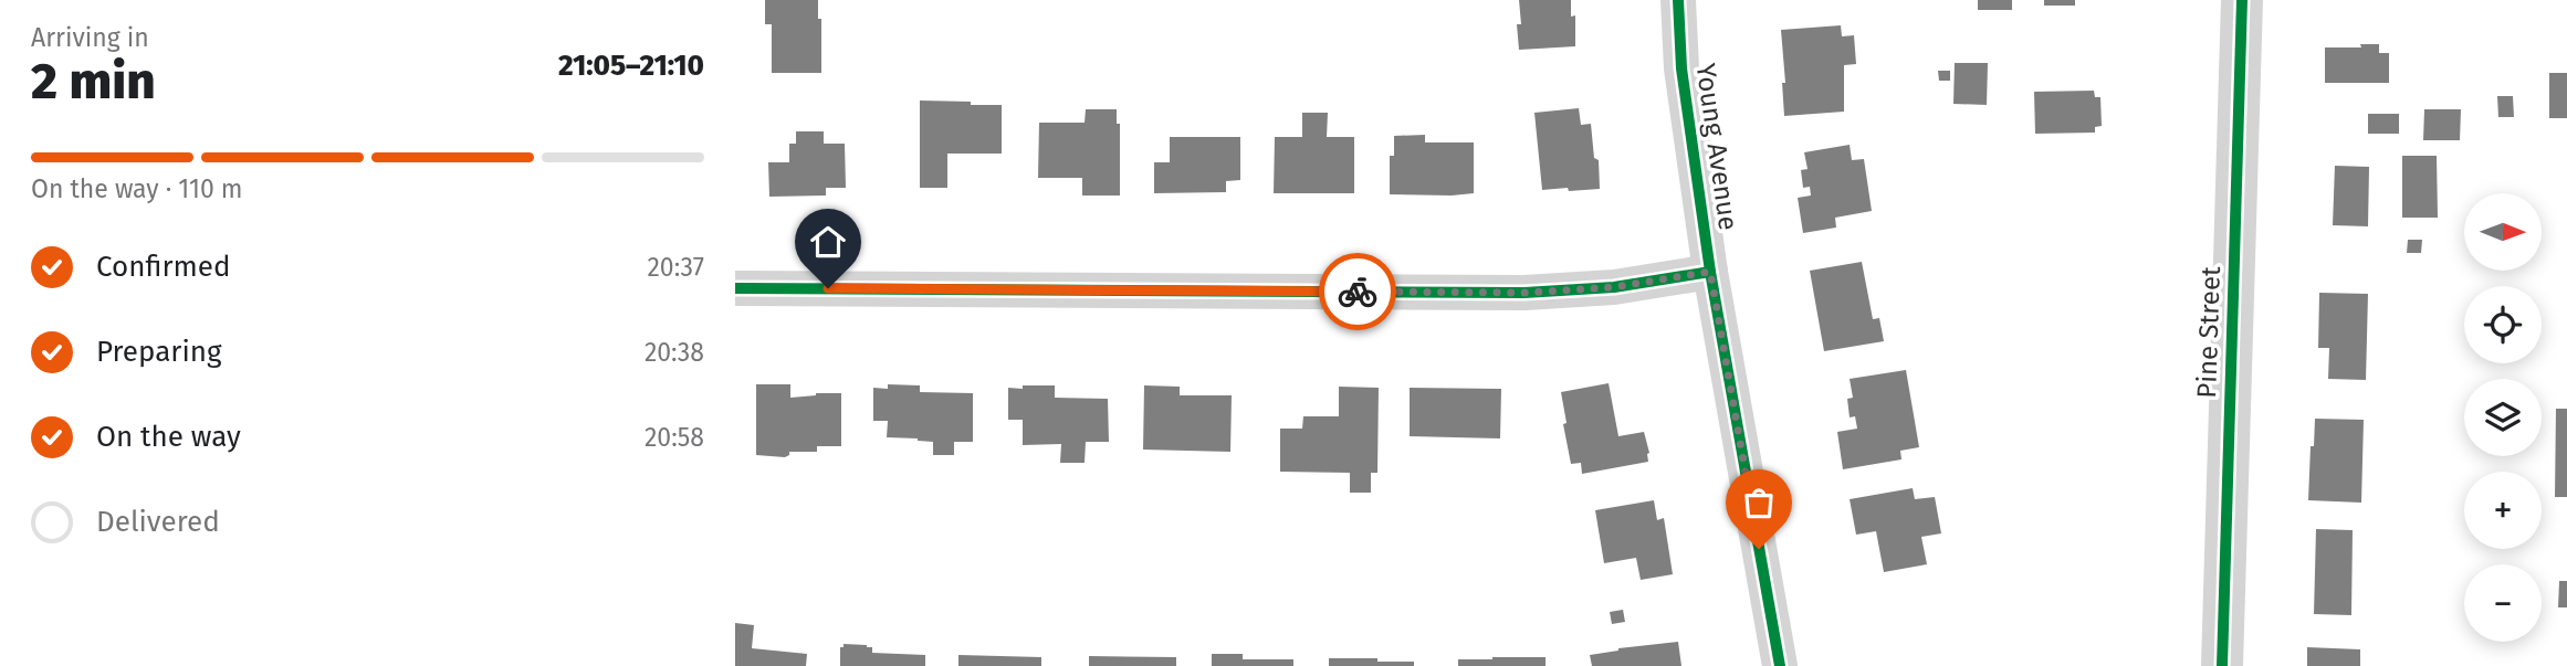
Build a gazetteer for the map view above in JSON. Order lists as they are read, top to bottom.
{
  "streets": {
    "street": ["Young Avenue", "Pine Street"]
  },
  "north": "right",
  "page": {
    "heading": ["2 min", "Arriving in", "21:05–21:10"],
    "bar": "On the way · 110 m",
    "map_buttons": ["+", "−"],
    "list": [
      ["Confirmed", "20:37"],
      ["Preparing", "20:38"],
      ["On the way", "20:58"],
      "Delivered"
    ]
  }
}
